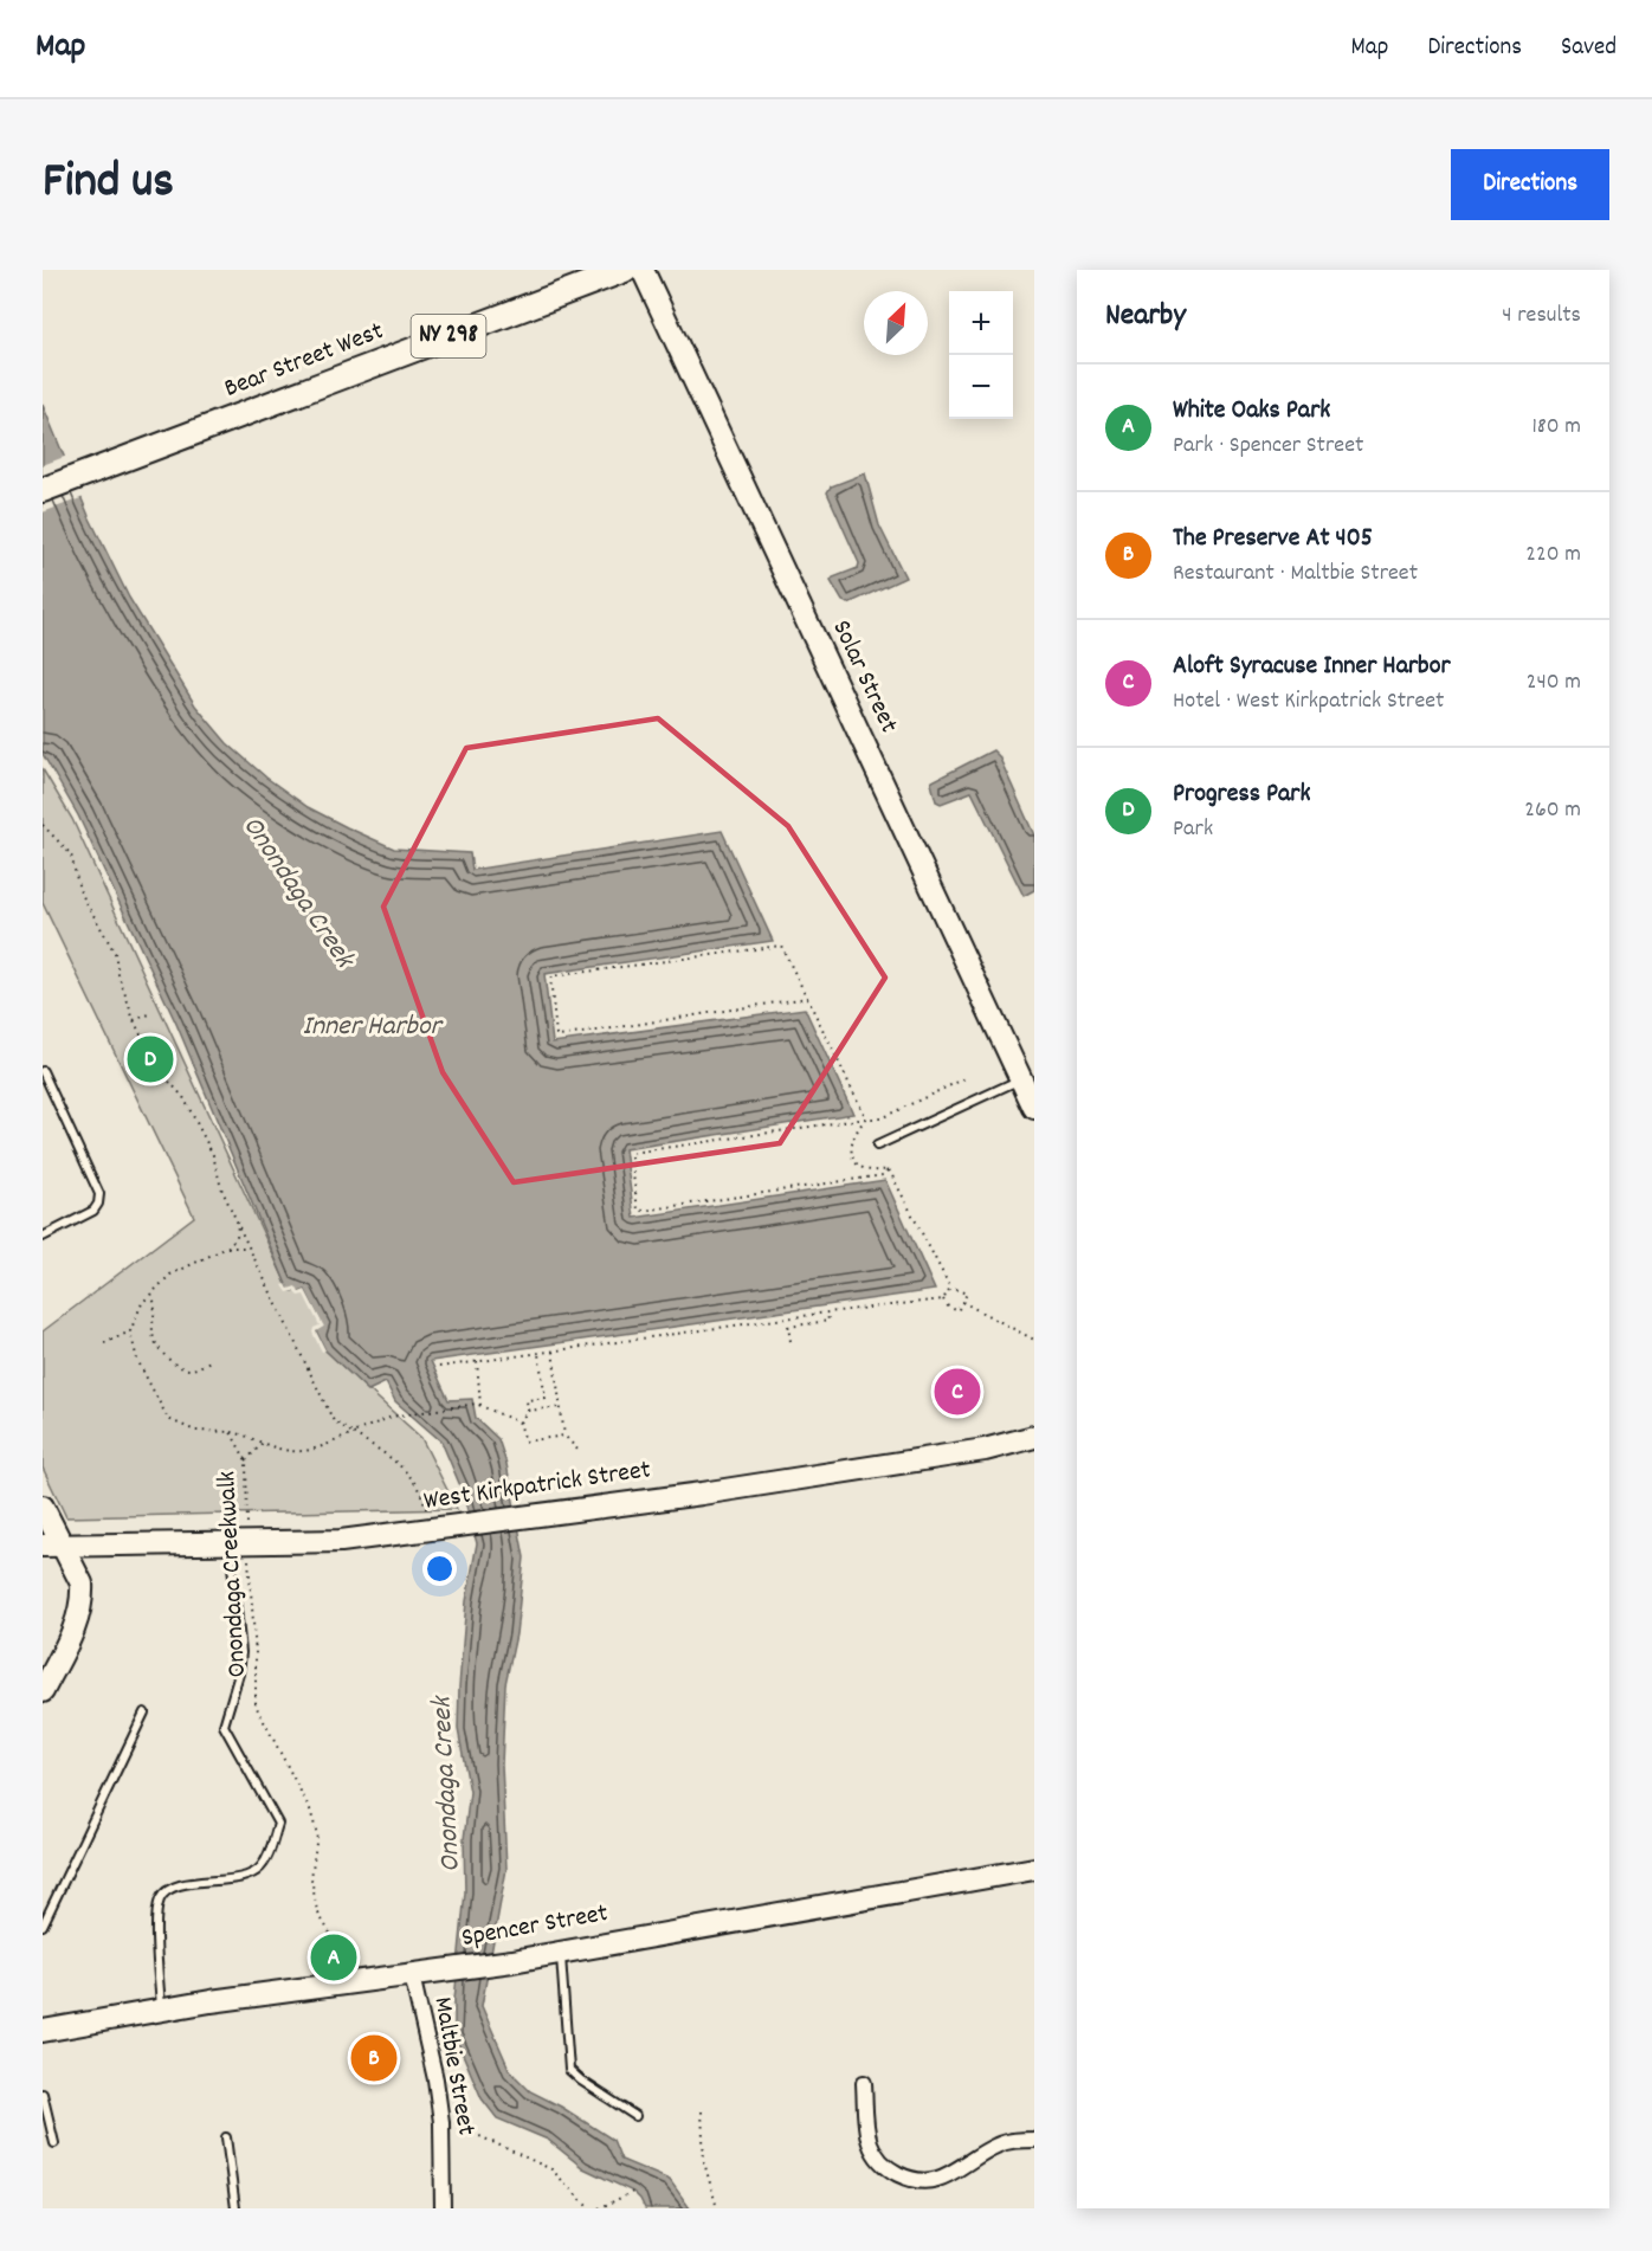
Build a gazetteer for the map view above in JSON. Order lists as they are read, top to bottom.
{
  "streets": {
    "main road": ["NY 298", "Bear Street West"],
    "street": [
      "Solar Street",
      "West Kirkpatrick Street",
      "Spencer Street",
      "Maltbie Street"
    ],
    "path": ["Onondaga Creekwalk"]
  },
  "crossings": [
    ["West Kirkpatrick Street", "Onondaga Creekwalk"],
    ["Spencer Street", "Maltbie Street"]
  ],
  "water": ["Onondaga Creek", "Inner Harbor"],
  "north": "top right",
  "page": {
    "header": "Map",
    "nav": ["Map", "Directions", "Saved"],
    "title": "Find us",
    "buttons": "Directions",
    "heading": ["Nearby", "4 results"],
    "map_buttons": ["+", "−"],
    "list": [
      {
        "mark": "A",
        "name": "White Oaks Park",
        "note": "Park · Spencer Street",
        "value": "180 m"
      },
      {
        "mark": "B",
        "name": "The Preserve At 405",
        "note": "Restaurant · Maltbie Street",
        "value": "220 m"
      },
      {
        "mark": "C",
        "name": "Aloft Syracuse Inner Harbor",
        "note": "Hotel · West Kirkpatrick Street",
        "value": "240 m"
      },
      {
        "mark": "D",
        "name": "Progress Park",
        "note": "Park",
        "value": "260 m"
      }
    ],
    "pins": [
      "D",
      "C",
      "A",
      "B"
    ]
  }
}
